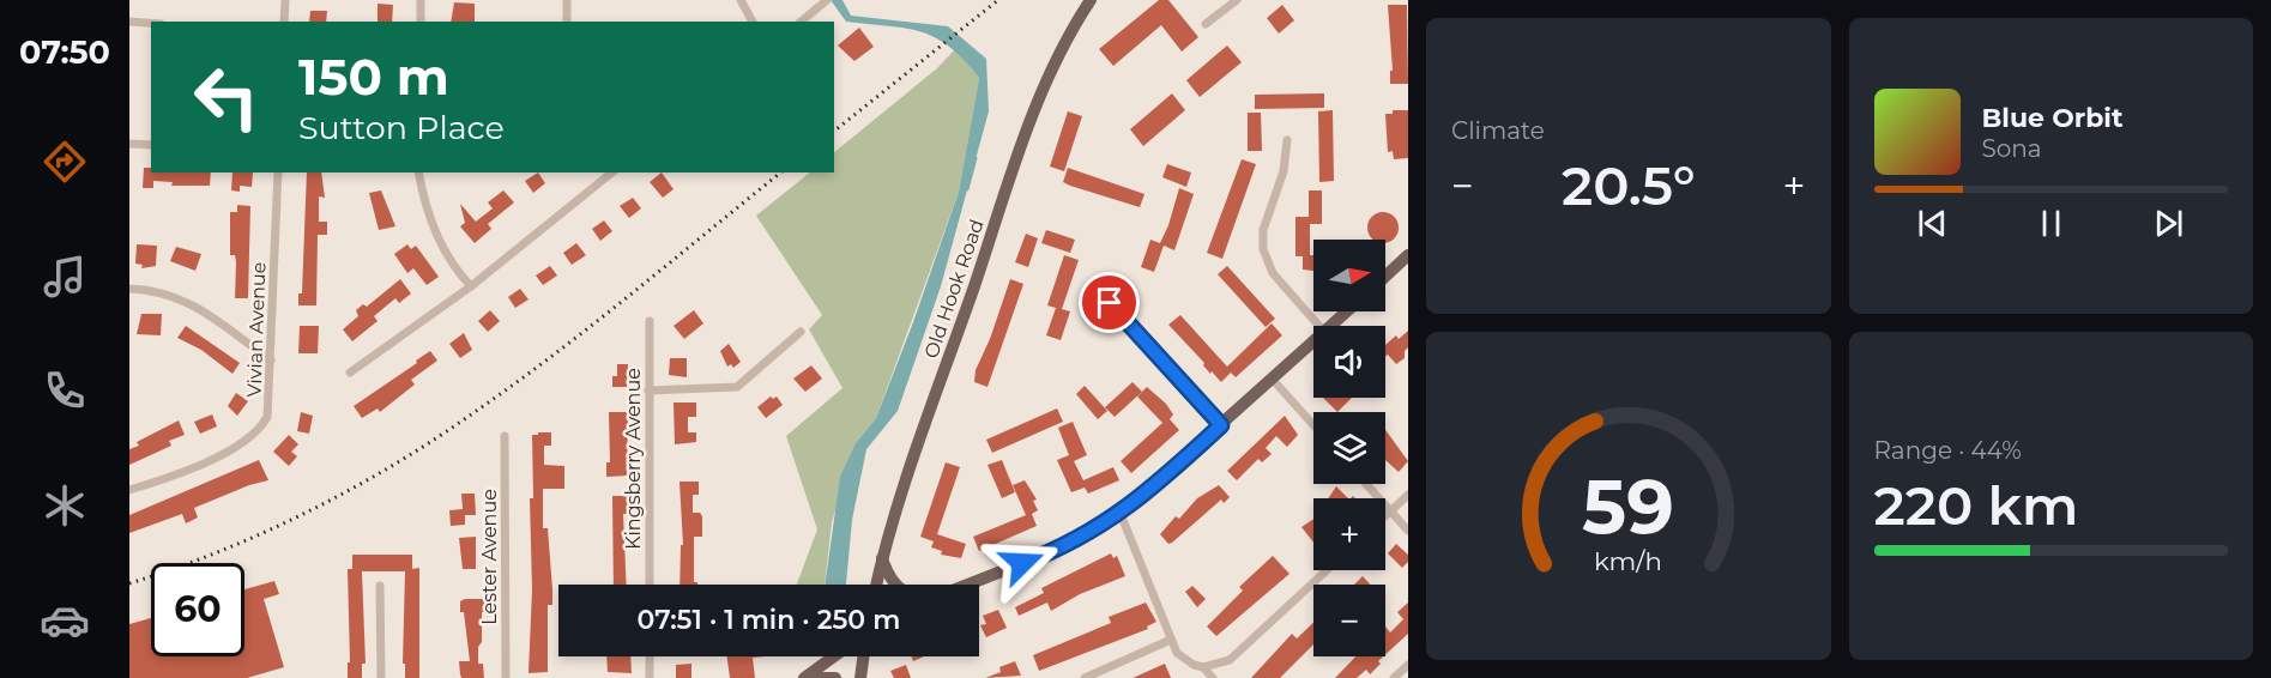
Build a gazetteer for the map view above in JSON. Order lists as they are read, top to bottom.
{
  "streets": {
    "main road": ["Old Hook Road"],
    "street": ["Vivian Avenue", "Kingsberry Avenue", "Lester Avenue"]
  },
  "north": "right",
  "page": {
    "tabs": "07:50",
    "tile": [
      "Climate",
      ["Range · 44%", "220 km"]
    ],
    "turn": ["150 m", "Sutton Place"],
    "song": ["Blue Orbit", "Sona"],
    "heat": ["−", "20.5°", "+"],
    "map_buttons": ["+", "−"],
    "limit": "60",
    "trip": "07:51 · 1 min · 250 m",
    "gauge": ["59", "km/h"]
  }
}
